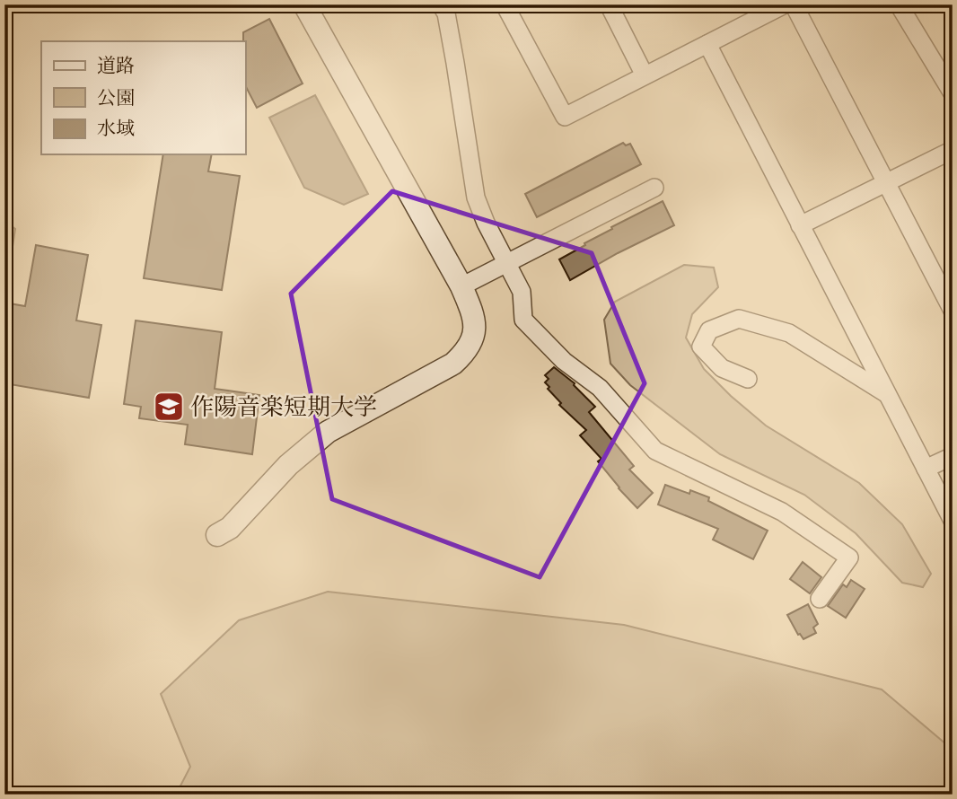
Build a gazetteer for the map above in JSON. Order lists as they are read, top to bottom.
{
  "places": {
    "school or university": ["作陽音楽短期大学"]
  },
  "legend": ["道路", "公園", "水域"]
}
